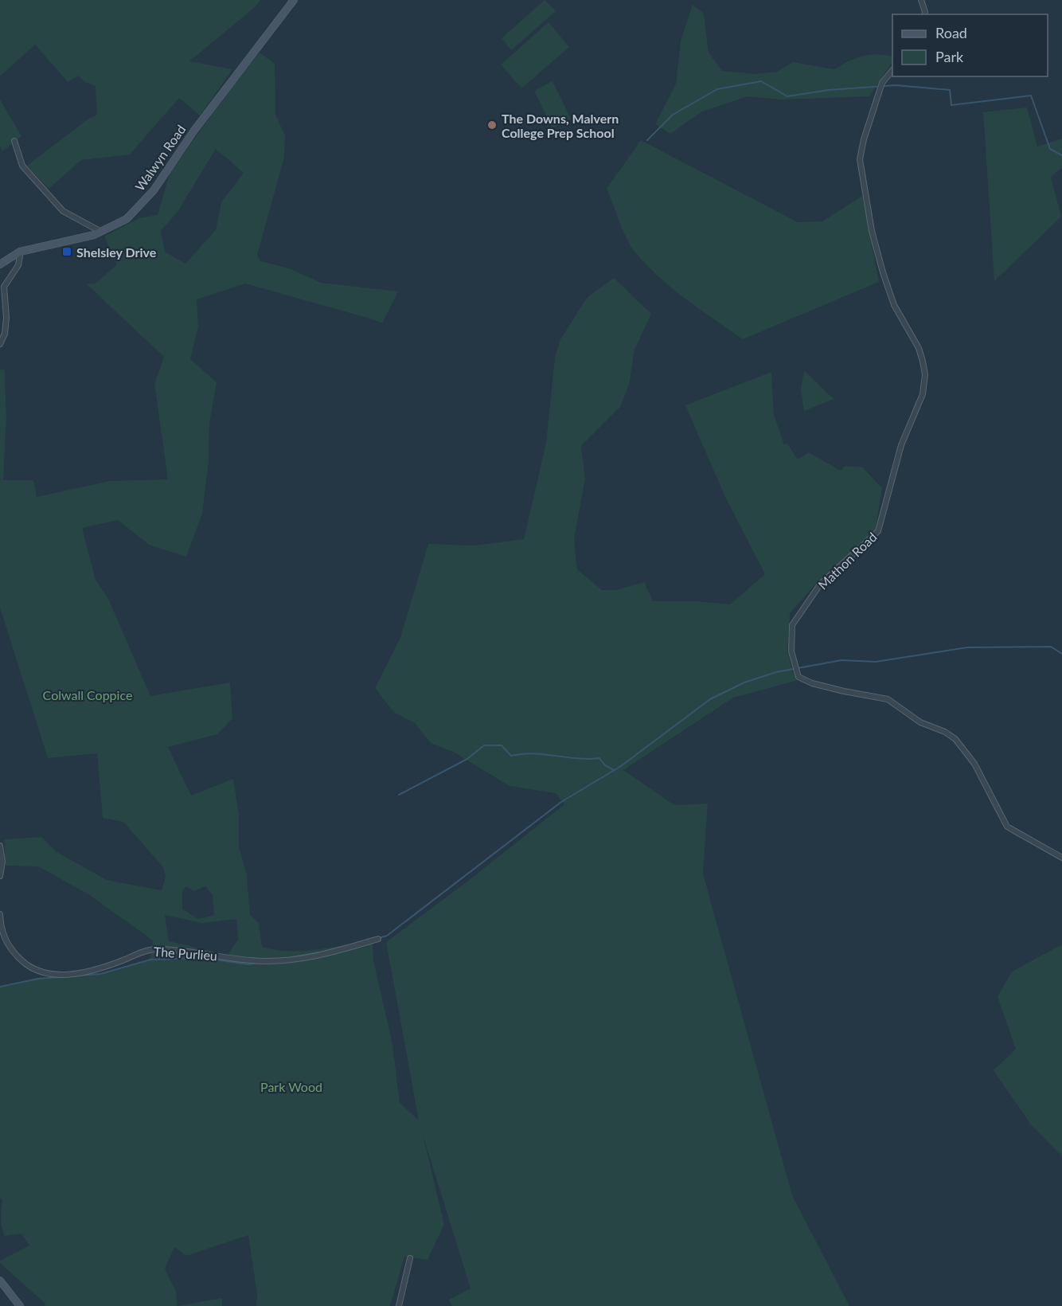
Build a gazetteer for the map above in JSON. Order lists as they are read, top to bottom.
{
  "streets": {
    "main road": ["Walwyn Road"],
    "street": ["Mathon Road", "The Purlieu"]
  },
  "parks": ["Colwall Coppice", "Park Wood"],
  "places": {
    "other": ["The Downs, Malvern College Prep School"],
    "transit": ["Shelsley Drive"]
  },
  "legend": ["Road", "Park"]
}
